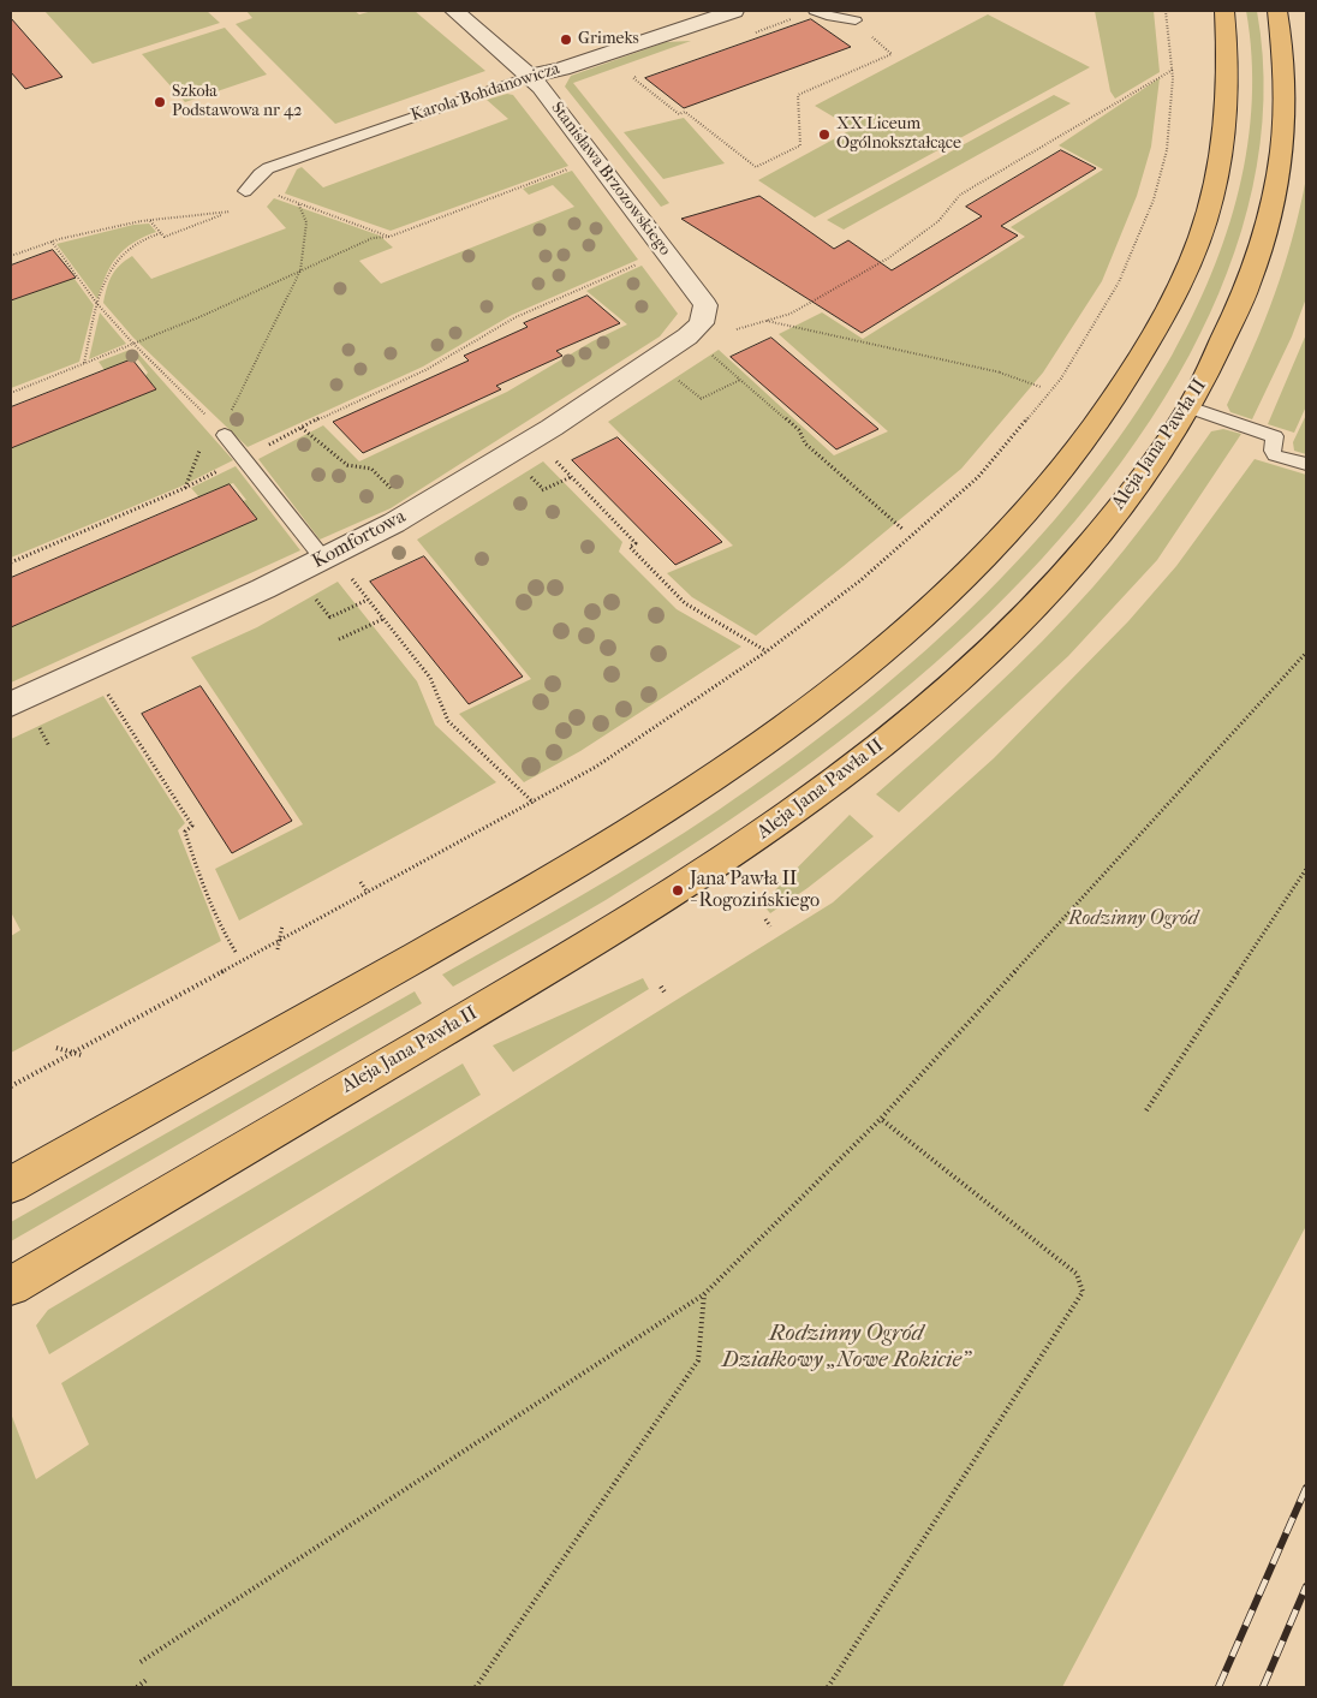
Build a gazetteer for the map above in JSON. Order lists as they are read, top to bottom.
{
  "streets": {
    "main road": ["Aleja Jana Pawła II"],
    "street": ["Karola Bohdanowicza", "Stanisława Brzozowskiego", "Komfortowa"]
  },
  "crossings": [
    ["Karola Bohdanowicza", "Stanisława Brzozowskiego"],
    ["Stanisława Brzozowskiego", "Komfortowa"]
  ],
  "parks": ["Rodzinny Ogród", "Rodzinny Ogród Działkowy „Nowe Rokicie”"],
  "places": [
    "Grimeks",
    "Szkoła Podstawowa nr 42",
    "XX Liceum Ogólnokształcące",
    "Jana Pawła II - Rogozińskiego"
  ]
}
